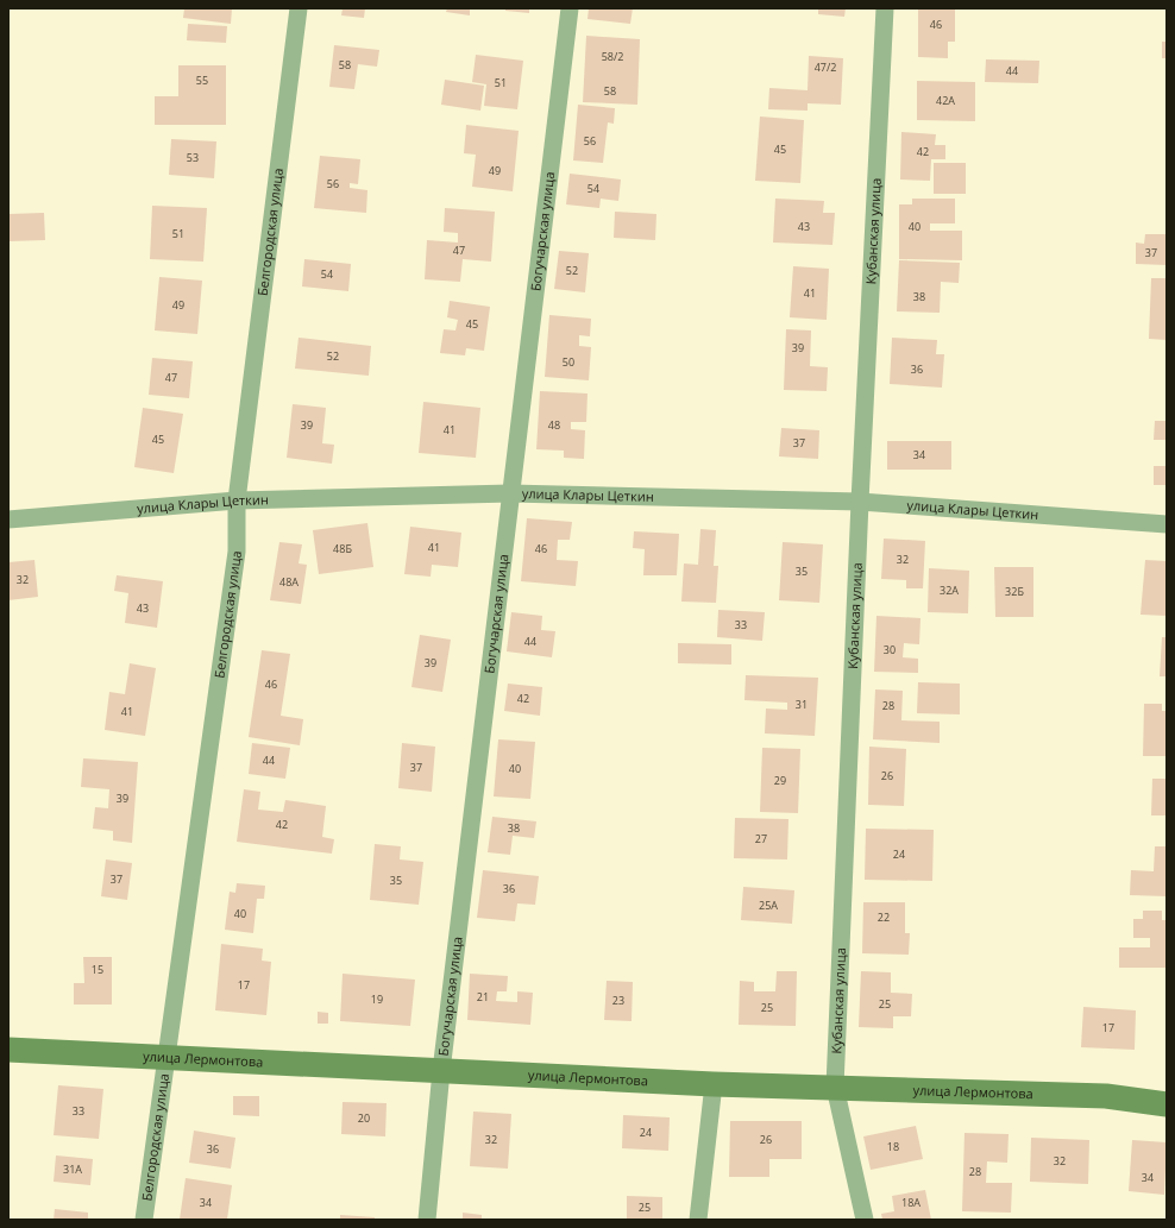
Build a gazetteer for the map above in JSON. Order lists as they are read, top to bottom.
{
  "streets": {
    "street": [
      "Кубанская улица",
      "Белгородская улица",
      "Богучарская улица",
      "улица Клары Цеткин",
      "улица Лермонтова"
    ]
  },
  "crossings": [
    ["Кубанская улица", "улица Клары Цеткин"],
    ["Кубанская улица", "улица Лермонтова"],
    ["Белгородская улица", "улица Клары Цеткин"],
    ["Белгородская улица", "улица Лермонтова"],
    ["Богучарская улица", "улица Клары Цеткин"],
    ["Богучарская улица", "улица Лермонтова"]
  ],
  "house_numbers": [
    "46",
    "58/2",
    "58",
    "47/2",
    "44",
    "55",
    "51",
    "58",
    "42А",
    "56",
    "45",
    "42",
    "53",
    "49",
    "56",
    "54",
    "43",
    "40",
    "51",
    "47",
    "37",
    "52",
    "54",
    "41",
    "38",
    "49",
    "45",
    "39",
    "52",
    "50",
    "36",
    "47",
    "39",
    "48",
    "41",
    "45",
    "37",
    "34",
    "41",
    "48Б",
    "46",
    "32",
    "35",
    "32",
    "48А",
    "32А",
    "32Б",
    "43",
    "33",
    "44",
    "30",
    "39",
    "46",
    "42",
    "31",
    "28",
    "41",
    "44",
    "37",
    "40",
    "26",
    "29",
    "39",
    "42",
    "38",
    "27",
    "24",
    "37",
    "35",
    "36",
    "25А",
    "40",
    "22",
    "15",
    "17",
    "21",
    "19",
    "23",
    "25",
    "25",
    "17",
    "33",
    "20",
    "24",
    "32",
    "26",
    "18",
    "36",
    "32",
    "31А",
    "28",
    "34",
    "34",
    "18А",
    "25"
  ]
}
